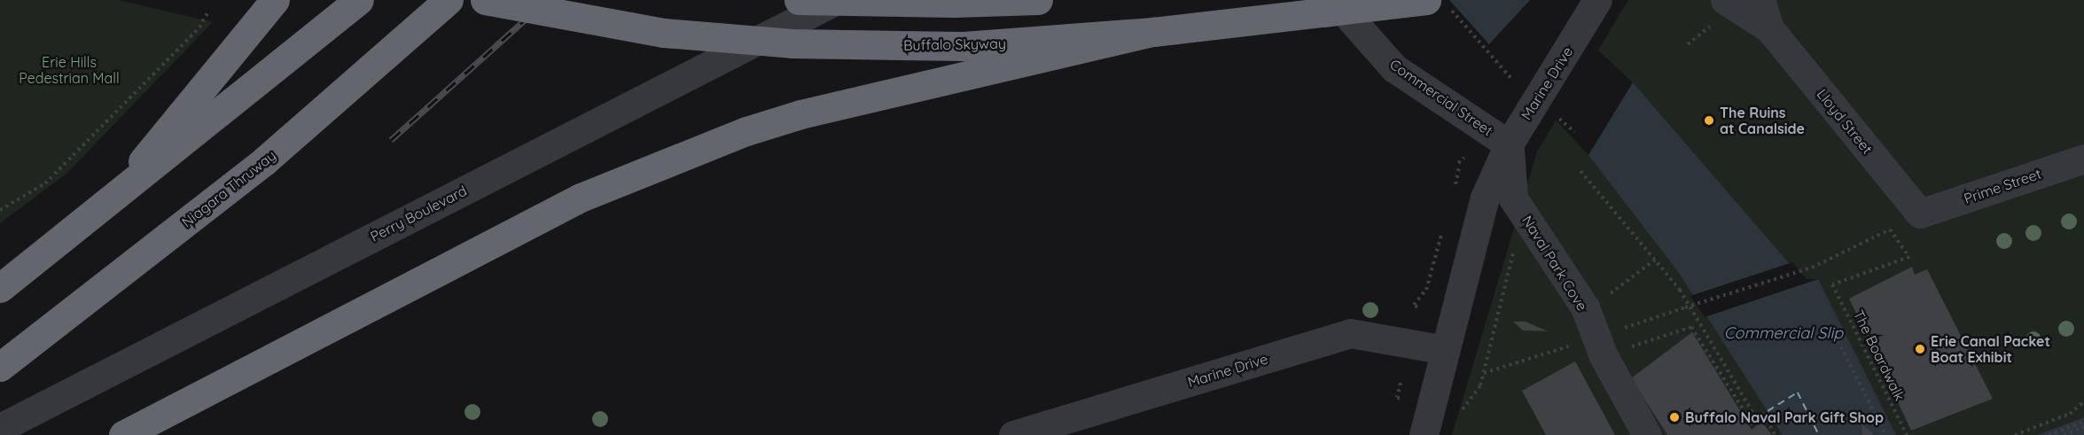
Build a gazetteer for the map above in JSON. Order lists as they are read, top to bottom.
{
  "streets": {
    "highway": ["Buffalo Skyway", "Niagara Thruway"],
    "street": [
      "Marine Drive",
      "Commercial Street",
      "Lloyd Street",
      "Prime Street",
      "Perry Boulevard",
      "Naval Park Cove"
    ],
    "path": ["The Boardwalk"]
  },
  "crossings": [
    ["Marine Drive", "Commercial Street"],
    ["Marine Drive", "Naval Park Cove"],
    ["Commercial Street", "Naval Park Cove"],
    ["Lloyd Street", "Prime Street"]
  ],
  "water": ["Commercial Slip"],
  "parks": ["Erie Hills Pedestrian Mall"],
  "places": ["The Ruins at Canalside", "Erie Canal Packet Boat Exhibit", "Buffalo Naval Park Gift Shop"]
}
